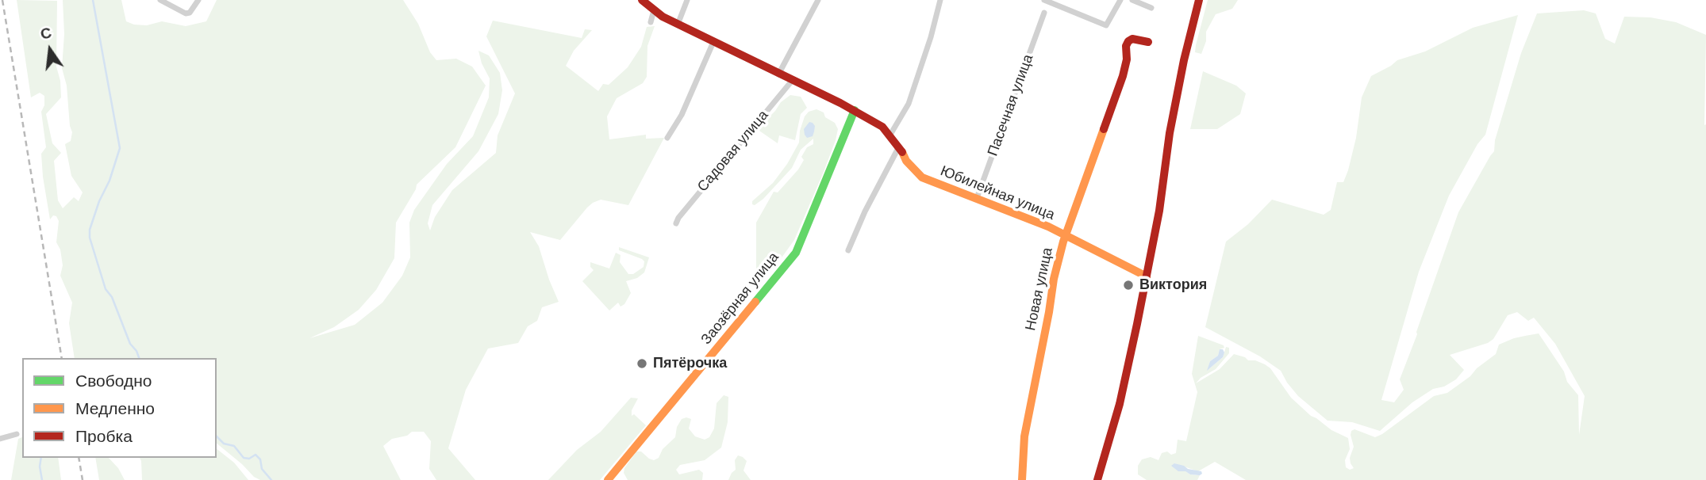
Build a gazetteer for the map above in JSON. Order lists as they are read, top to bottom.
{
  "streets": {
    "street": [
      "Пасечная улица",
      "Садовая улица",
      "Юбилейная улица",
      "Новая улица",
      "Заозёрная улица"
    ]
  },
  "crossings": [
    ["Пасечная улица", "Юбилейная улица"],
    ["Садовая улица", "Юбилейная улица"],
    ["Юбилейная улица", "Новая улица"],
    ["Юбилейная улица", "Заозёрная улица"]
  ],
  "places": ["Виктория", "Пятёрочка"],
  "legend": ["Свободно", "Медленно", "Пробка"],
  "north": "top"
}
